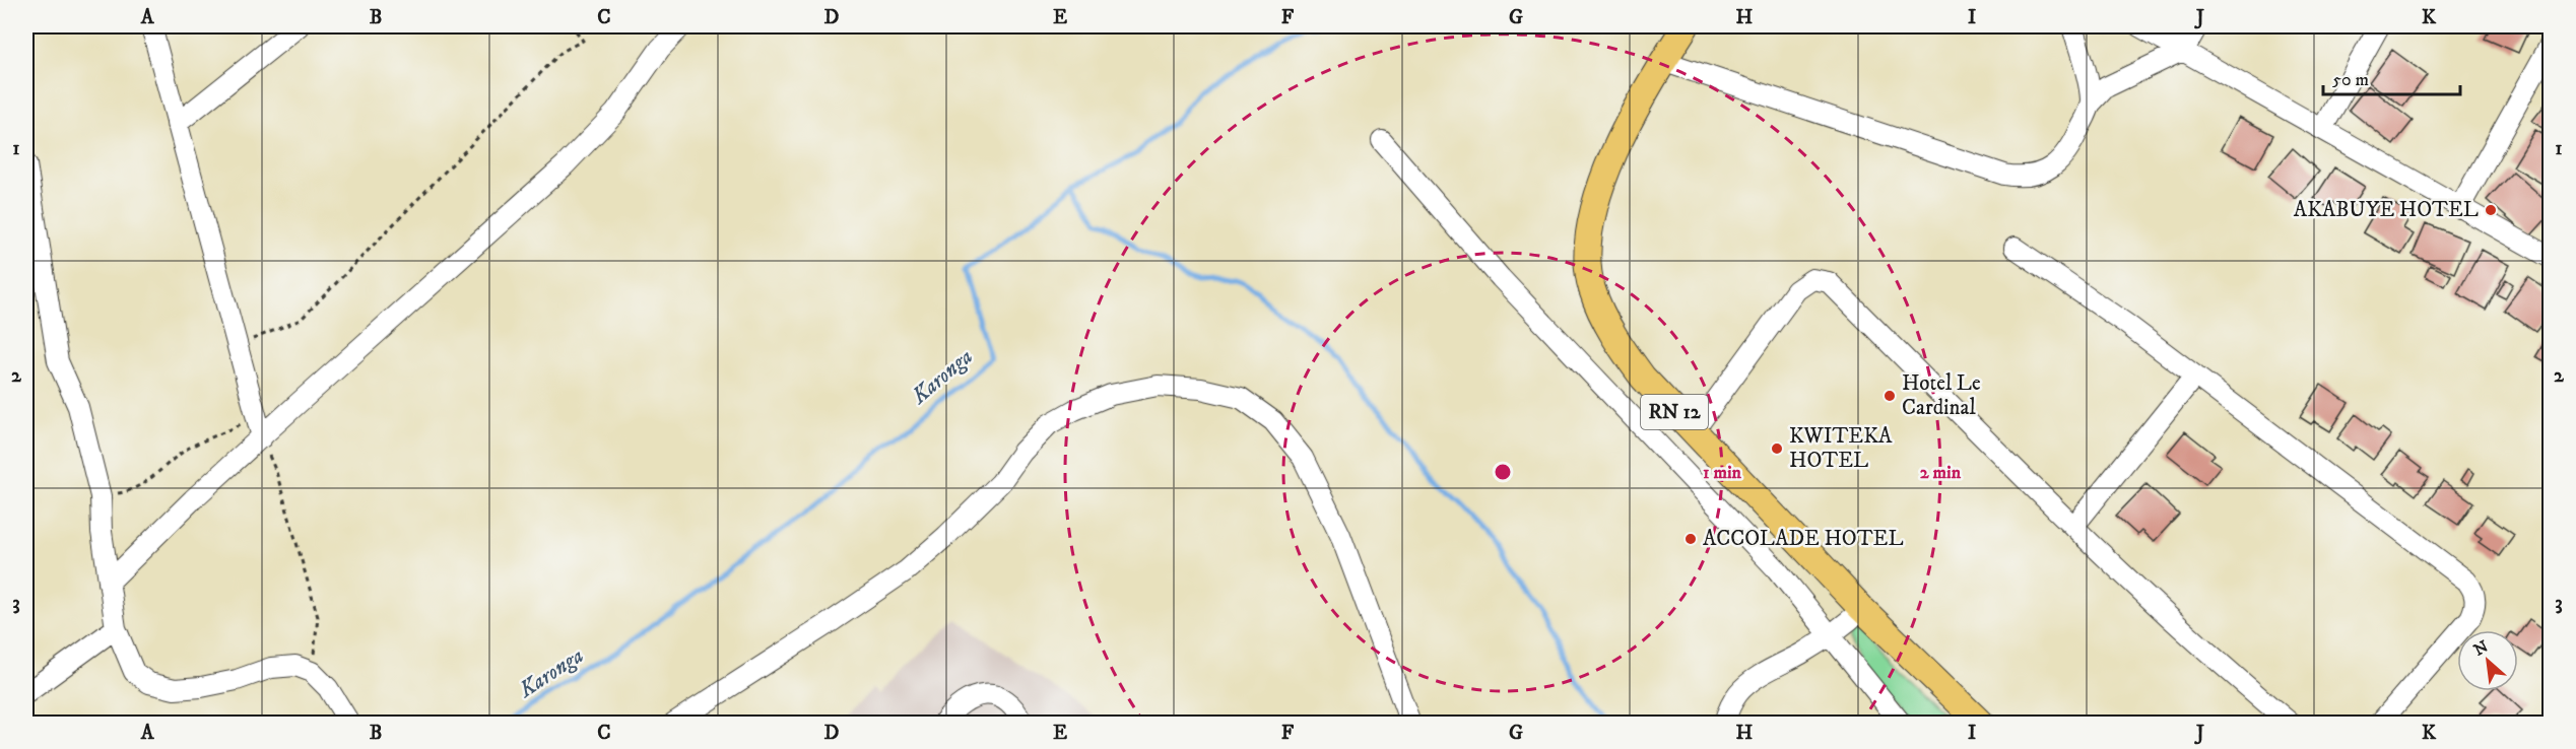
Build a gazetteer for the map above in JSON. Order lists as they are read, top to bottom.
{
  "streets": {
    "main road": ["RN 12"]
  },
  "water": ["Karonga"],
  "places": [
    "AKABUYE HOTEL",
    "Hotel Le Cardinal",
    "KWITEKA HOTEL",
    "ACCOLADE HOTEL"
  ],
  "scale_bar": "50 m",
  "north": "top left",
  "grid": {
    "columns": [
      "A",
      "B",
      "C",
      "D",
      "E",
      "F",
      "G",
      "H",
      "I",
      "J",
      "K"
    ],
    "rows": ["1", "2", "3"]
  },
  "rings": ["1 min", "2 min"]
}
